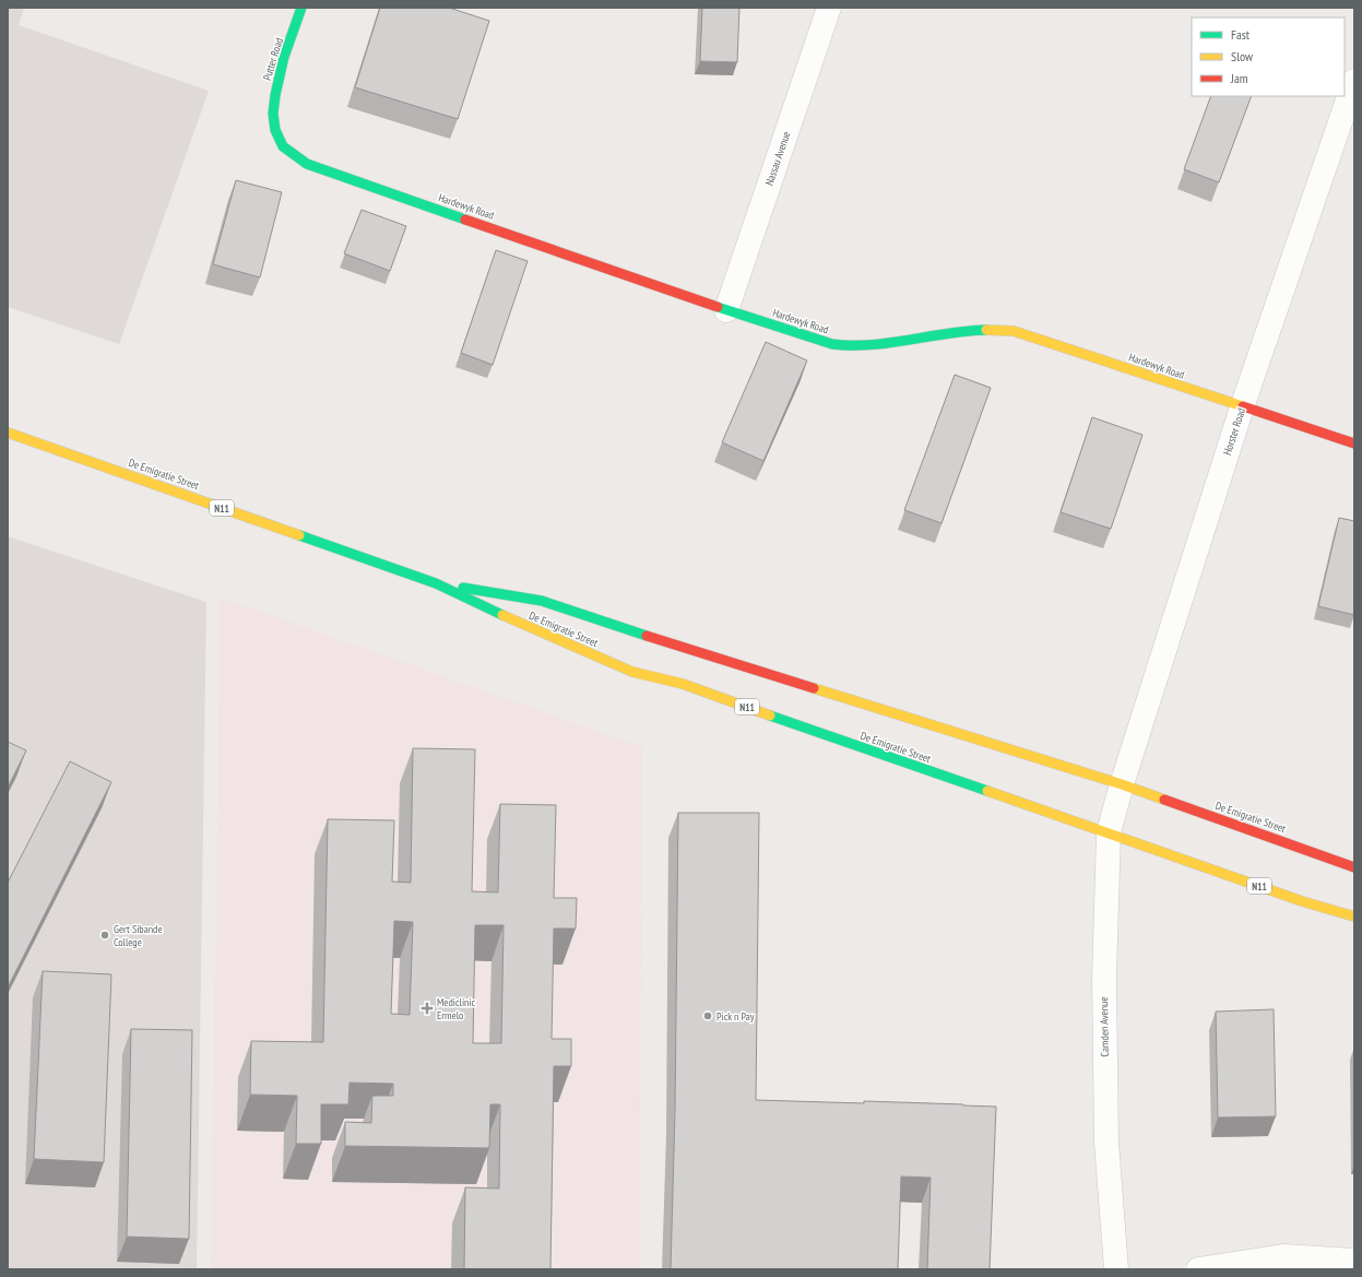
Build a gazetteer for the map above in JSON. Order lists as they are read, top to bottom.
{
  "streets": {
    "main road": [
      "Putter Road",
      "Hardewyk Road",
      "De Emigratie Street",
      "N11"
    ],
    "street": ["Nassau Avenue", "Horster Road", "Camden Avenue"]
  },
  "crossings": [
    ["Putter Road", "Hardewyk Road"],
    ["Nassau Avenue", "Hardewyk Road"],
    ["Hardewyk Road", "Horster Road"],
    ["Horster Road", "De Emigratie Street"],
    ["Horster Road", "Camden Avenue"],
    ["De Emigratie Street", "Camden Avenue"]
  ],
  "places": {
    "other": ["Gert Sibande College", "Pick n Pay"],
    "health": ["Mediclinic Ermelo"]
  },
  "legend": ["Fast", "Slow", "Jam"]
}
